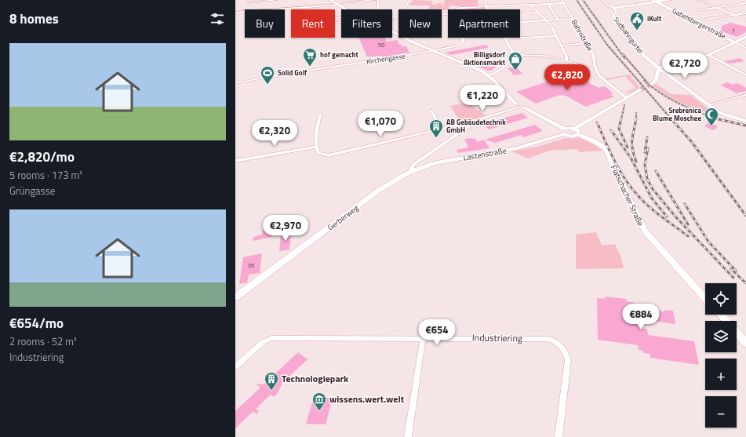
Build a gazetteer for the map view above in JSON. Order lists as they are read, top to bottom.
{
  "streets": {
    "street": [
      "Gabelsbergerstraße",
      "Bahnstraße",
      "Südbahngürtel",
      "Kirchengasse",
      "Lastenstraße",
      "Flatschacher Straße",
      "Gerberweg",
      "Industriering"
    ]
  },
  "crossings": [
    ["Kirchengasse", "Flatschacher Straße"],
    ["Lastenstraße", "Flatschacher Straße"],
    ["Lastenstraße", "Gerberweg"]
  ],
  "places": {
    "public building": ["iKult"],
    "supermarket": ["hof gemacht"],
    "shop": ["Billigsdorf Aktionsmarkt"],
    "sports": ["Solid Golf"],
    "mosque": ["Srebrenica Blume Moschee"],
    "building": ["AB Gebäudetechnik GmbH", "Technologiepark"],
    "museum": ["wissens.wert.welt"]
  },
  "house_numbers": ["1", "50", "36"],
  "page": {
    "heading": "8 homes",
    "chip": [
      "Buy",
      "Rent",
      "Filters",
      "New",
      "Apartment"
    ],
    "list": [
      {
        "name": "€2,820/mo",
        "note": "5 rooms · 173 m² · Grüngasse"
      },
      {
        "name": "€654/mo",
        "note": "2 rooms · 52 m² · Industriering"
      }
    ],
    "price": [
      "€2,720",
      "€2,820",
      "€1,220",
      "€1,070",
      "€2,320",
      "€2,970",
      "€884",
      "€654"
    ],
    "map_buttons": ["+", "−"]
  }
}
